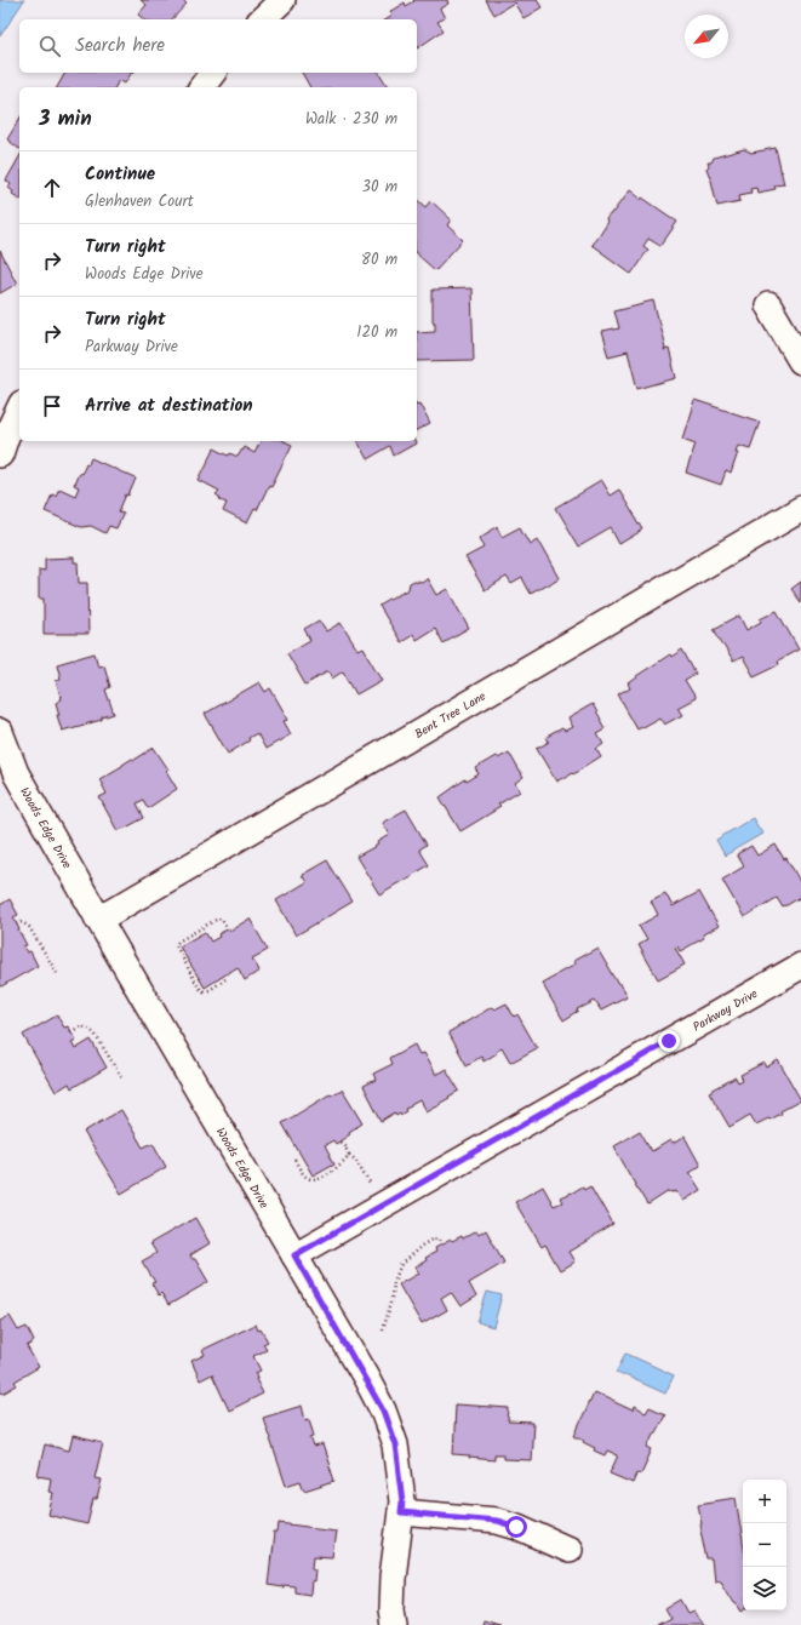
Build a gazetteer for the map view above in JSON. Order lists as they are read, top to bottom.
{
  "streets": {
    "street": ["Bent Tree Lane", "Woods Edge Drive", "Parkway Drive"]
  },
  "crossings": [
    ["Bent Tree Lane", "Woods Edge Drive"],
    ["Woods Edge Drive", "Parkway Drive"]
  ],
  "north": "bottom left",
  "page": {
    "search": "Search here",
    "heading": ["3 min", "Walk · 230 m"],
    "list": [
      ["Continue", "Glenhaven Court", "30 m"],
      ["Turn right", "Woods Edge Drive", "80 m"],
      ["Turn right", "Parkway Drive", "120 m"],
      "Arrive at destination"
    ],
    "map_buttons": ["+", "−"]
  }
}
